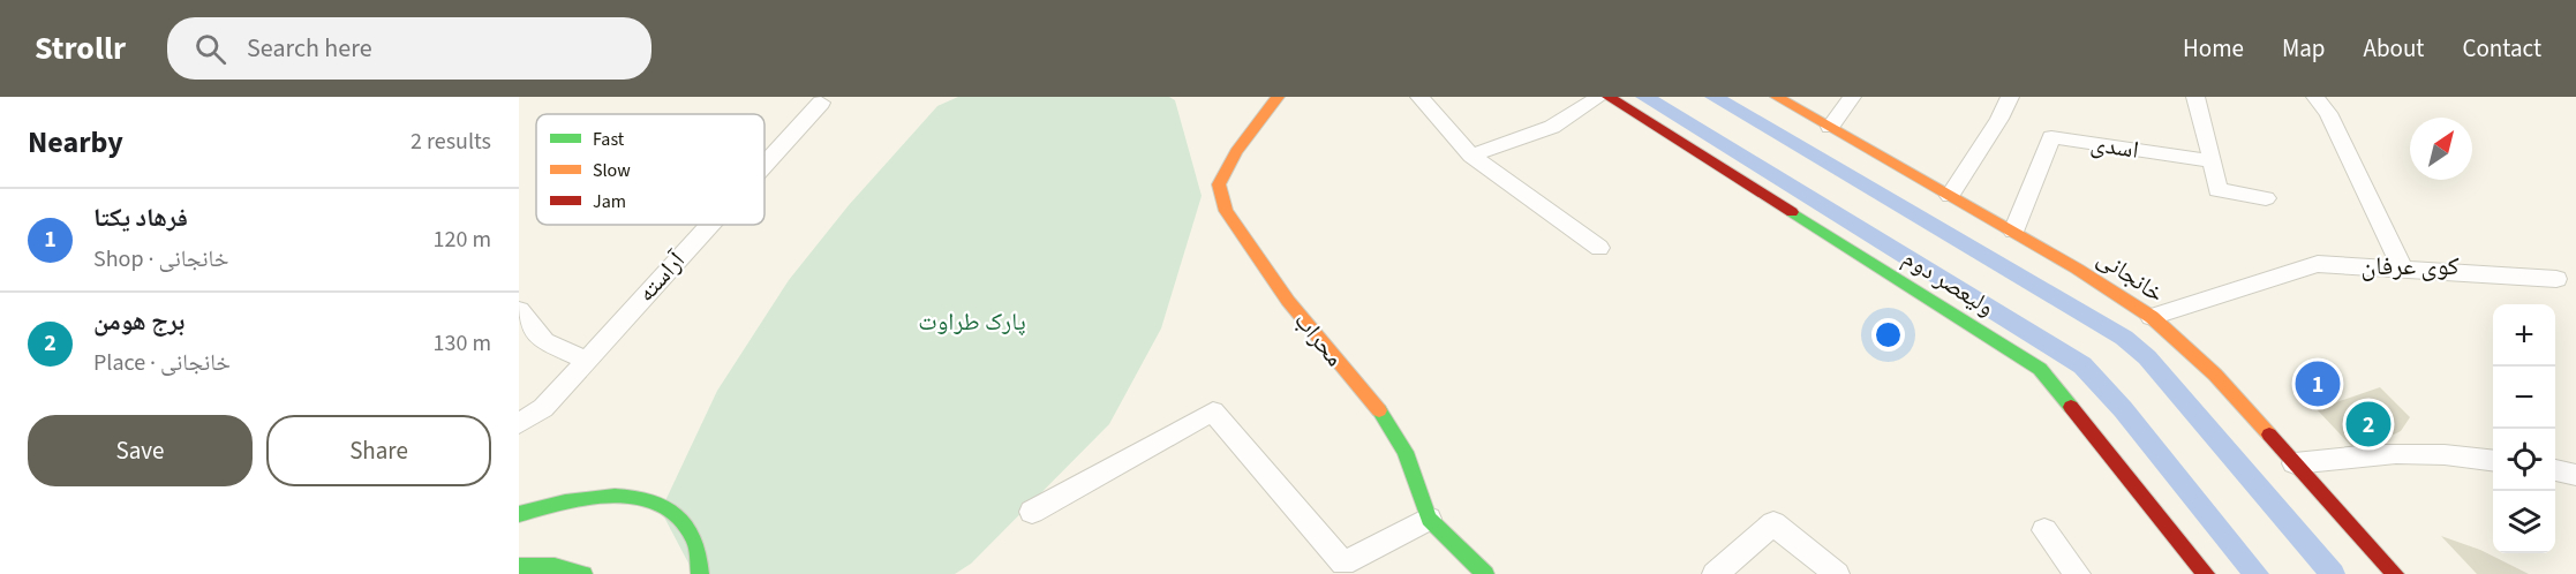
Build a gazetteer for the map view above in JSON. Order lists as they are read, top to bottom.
{
  "streets": {
    "main road": ["خانجانی", "ولیعصر دوم", "محراب"],
    "street": ["اسدی", "آراسته"]
  },
  "crossings": [
    ["اسدی", "خانجانی"]
  ],
  "districts": ["کوی عرفان"],
  "parks": ["پارک طراوت"],
  "legend": ["Fast", "Slow", "Jam"],
  "north": "top right",
  "page": {
    "header": "Strollr",
    "search": "Search here",
    "nav": [
      "Home",
      "Map",
      "About",
      "Contact"
    ],
    "heading": ["Nearby", "2 results"],
    "list": [
      {
        "mark": "1",
        "name": "فرهاد یکتا",
        "note": "Shop · خانجانی",
        "value": "120 m"
      },
      {
        "mark": "2",
        "name": "برج هومن",
        "note": "Place · خانجانی",
        "value": "130 m"
      }
    ],
    "map_buttons": ["+", "−"],
    "pins": ["1", "2"],
    "buttons": ["Save", "Share"]
  }
}
